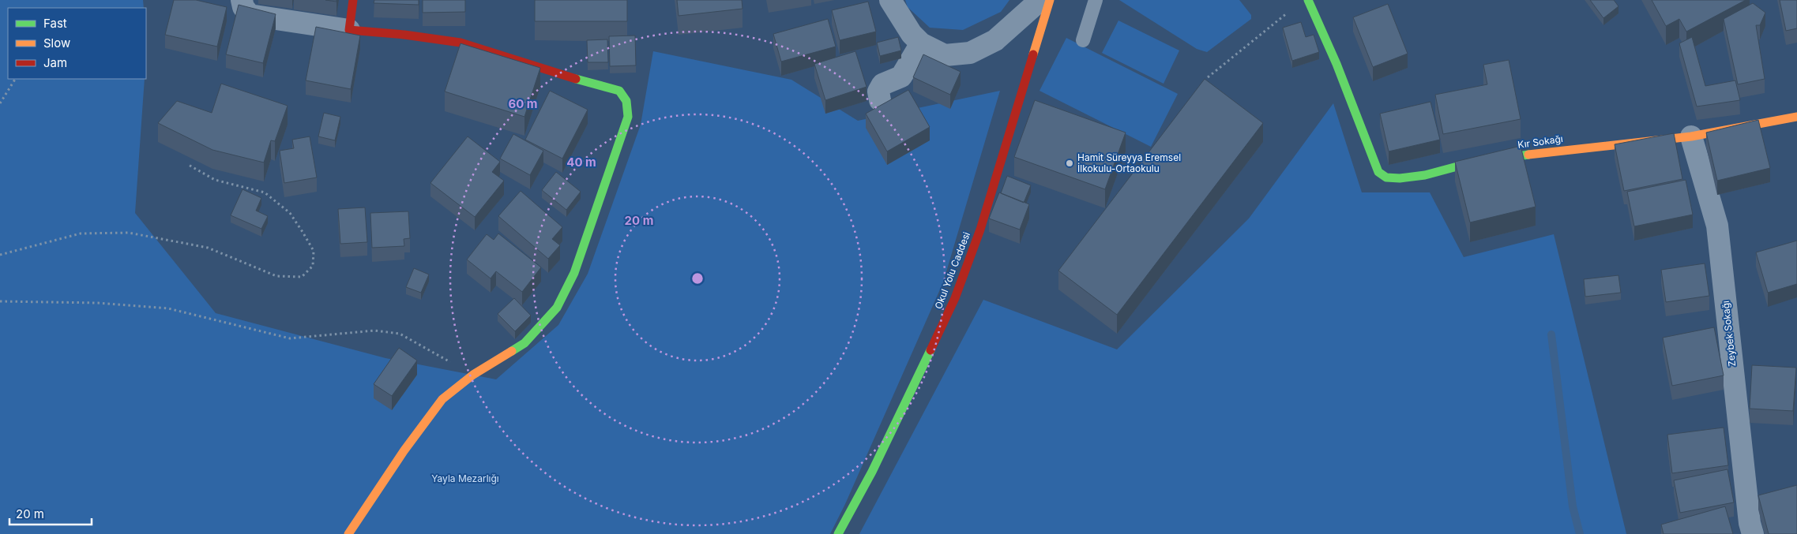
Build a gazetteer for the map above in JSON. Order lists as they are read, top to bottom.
{
  "streets": {
    "street": ["Kır Sokağı", "Okul Yolu Caddesi", "Zeybek Sokağı"]
  },
  "crossings": [
    ["Kır Sokağı", "Zeybek Sokağı"]
  ],
  "parks": ["Yayla Mezarlığı"],
  "places": ["Hamit Süreyya Eremsel İlkokulu-Ortaokulu"],
  "legend": ["Fast", "Slow", "Jam"],
  "scale_bar": "20 m",
  "rings": ["60 m", "40 m", "20 m"]
}
